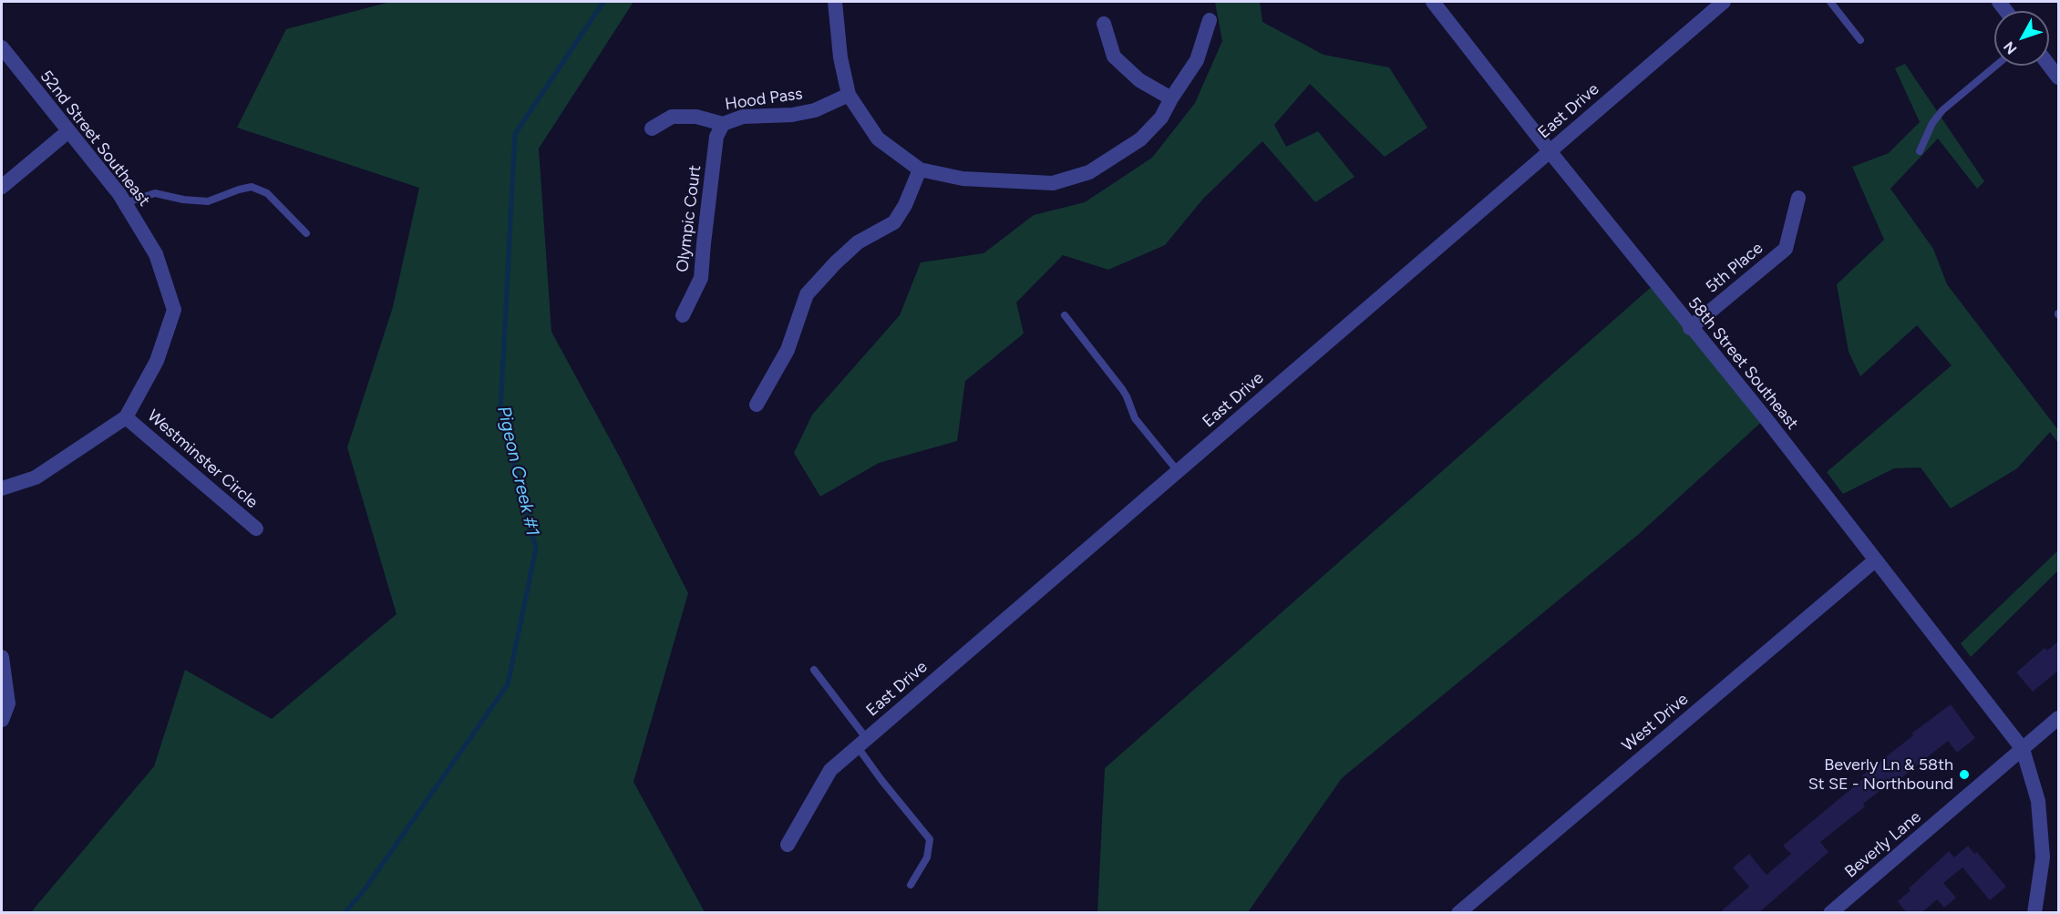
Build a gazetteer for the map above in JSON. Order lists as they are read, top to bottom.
{
  "streets": {
    "street": [
      "Hood Pass",
      "East Drive",
      "52nd Street Southeast",
      "Olympic Court",
      "5th Place",
      "58th Street Southeast",
      "Westminster Circle",
      "West Drive",
      "Beverly Lane"
    ]
  },
  "crossings": [
    ["Hood Pass", "Olympic Court"],
    ["East Drive", "58th Street Southeast"],
    ["52nd Street Southeast", "Westminster Circle"],
    ["5th Place", "58th Street Southeast"],
    ["58th Street Southeast", "West Drive"],
    ["58th Street Southeast", "Beverly Lane"]
  ],
  "water": ["Pigeon Creek #1"],
  "places": ["Beverly Ln & 58th St SE - Northbound"],
  "north": "bottom left"
}
